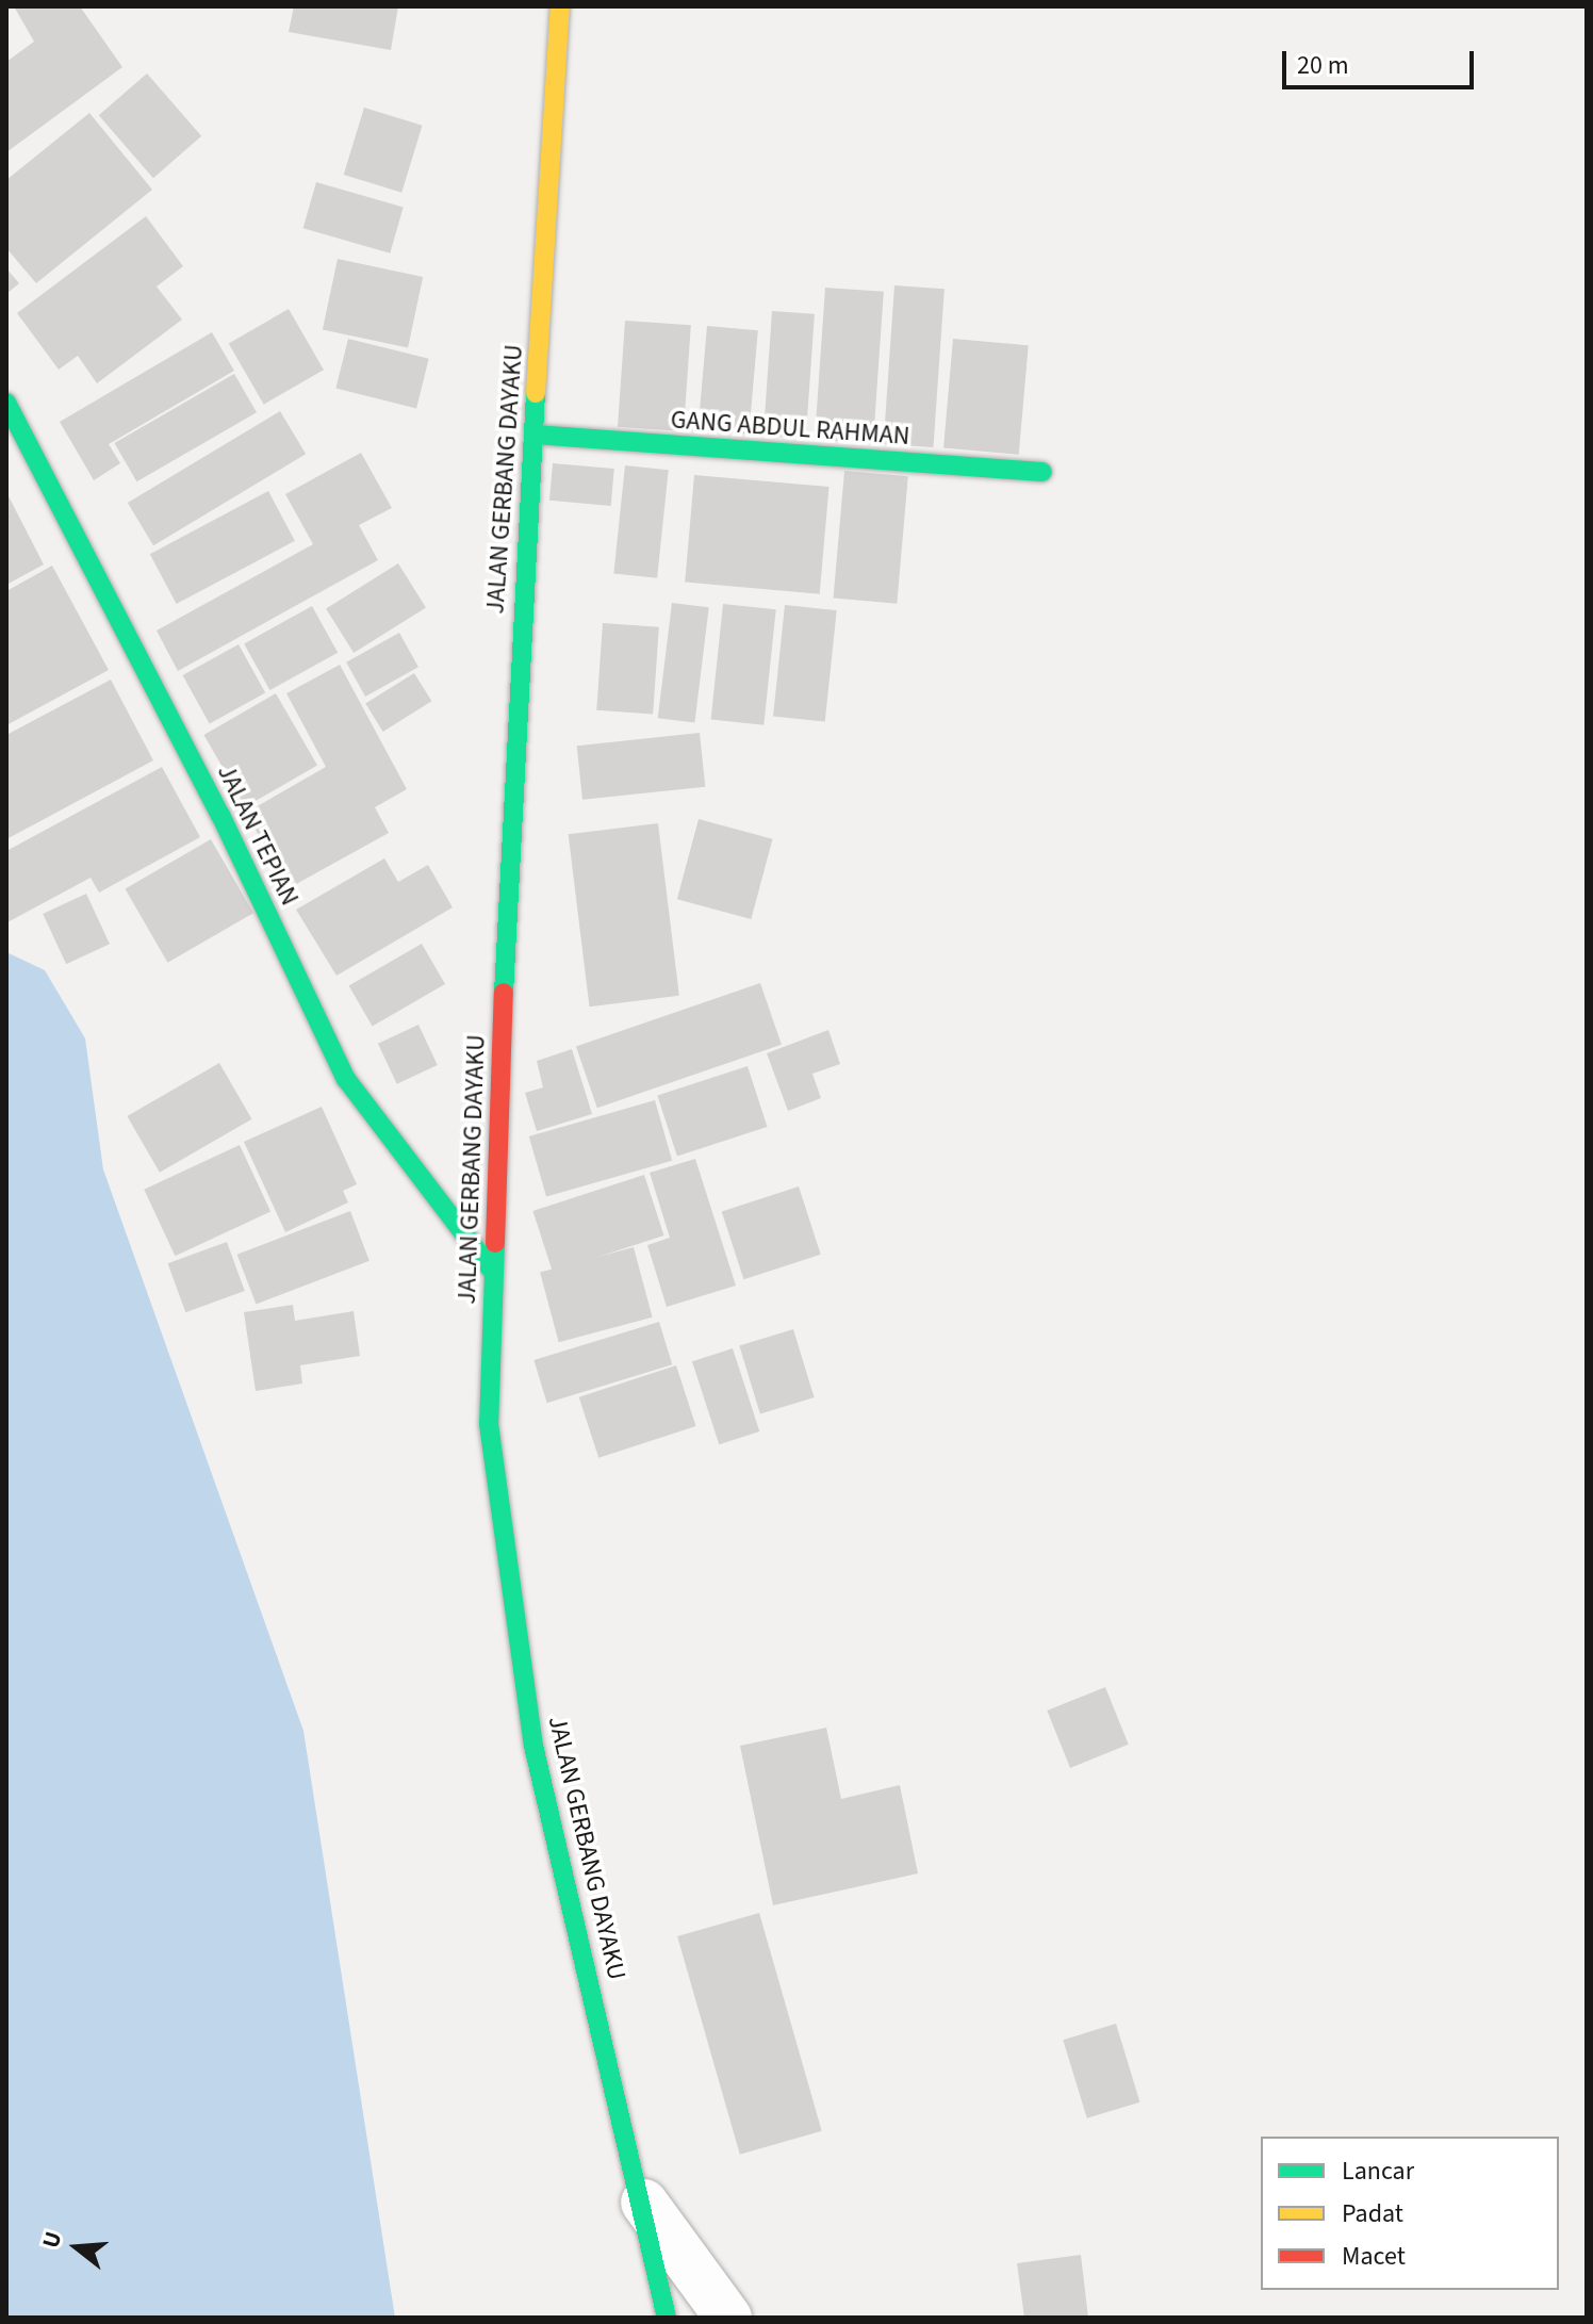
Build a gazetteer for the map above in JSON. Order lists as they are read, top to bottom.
{
  "streets": {
    "main road": ["GANG ABDUL RAHMAN", "JALAN GERBANG DAYAKU", "JALAN TEPIAN"]
  },
  "crossings": [
    ["GANG ABDUL RAHMAN", "JALAN GERBANG DAYAKU"],
    ["JALAN GERBANG DAYAKU", "JALAN TEPIAN"]
  ],
  "legend": ["Lancar", "Padat", "Macet"],
  "scale_bar": "20 m",
  "north": "left"
}
